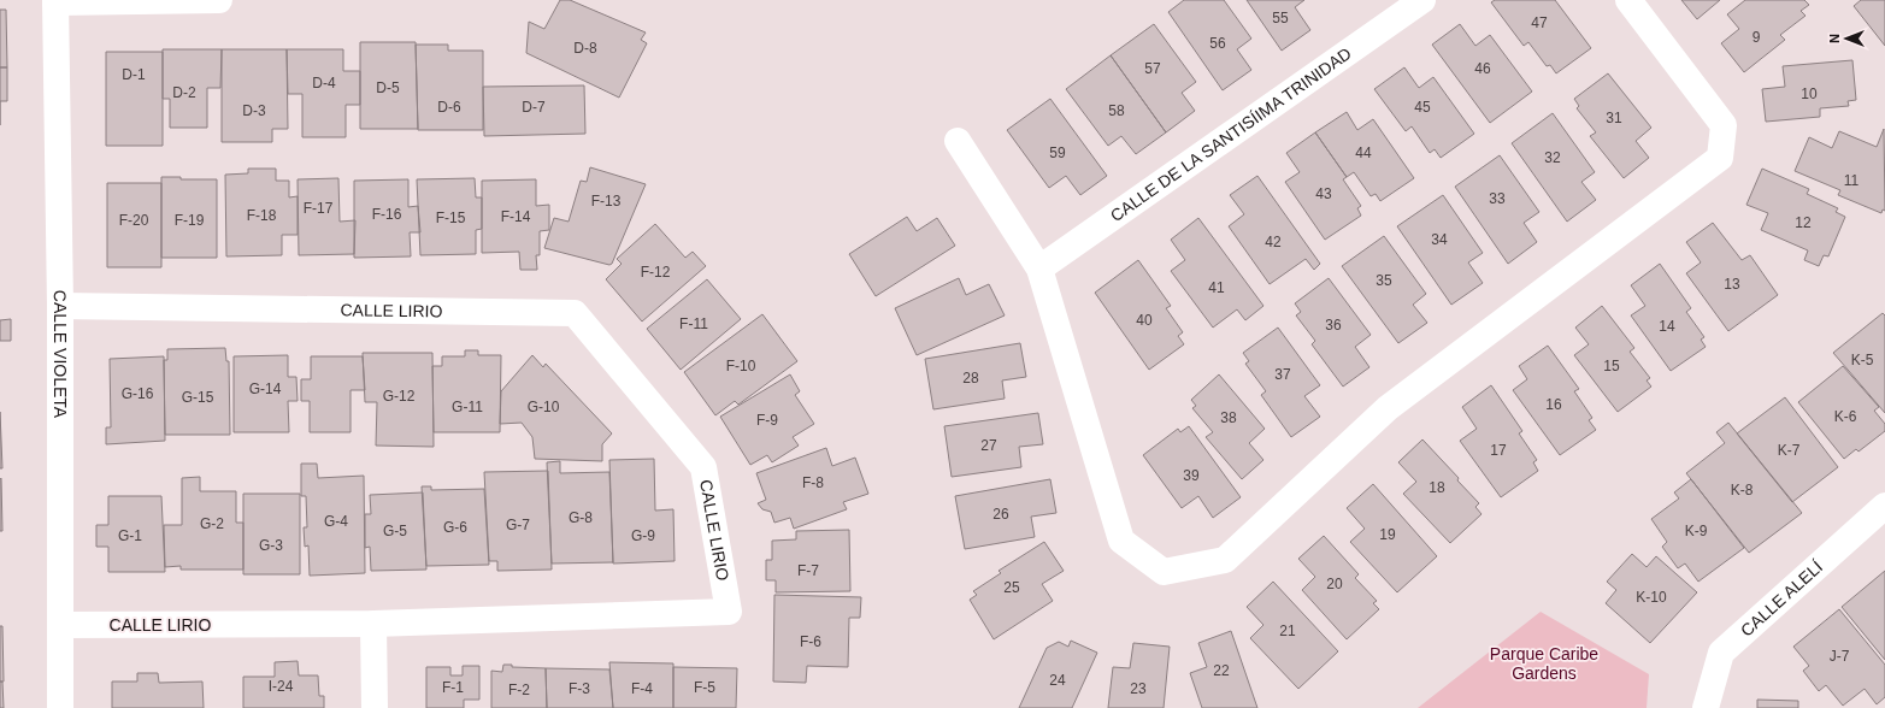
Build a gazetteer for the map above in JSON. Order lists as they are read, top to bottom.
{
  "streets": {
    "street": [
      "CALLE DE LA SANTISÍIMA TRINIDAD",
      "CALLE LIRIO",
      "CALLE VIOLETA",
      "CALLE ALELÍ"
    ]
  },
  "crossings": [
    ["CALLE LIRIO", "CALLE VIOLETA"]
  ],
  "parks": ["Parque Caribe Gardens"],
  "house_numbers": [
    "55",
    "47",
    "9",
    "56",
    "D-8",
    "57",
    "46",
    "D-1",
    "D-4",
    "D-5",
    "D-2",
    "10",
    "D-6",
    "D-7",
    "45",
    "D-3",
    "58",
    "31",
    "59",
    "44",
    "32",
    "11",
    "43",
    "33",
    "F-13",
    "F-17",
    "F-16",
    "F-18",
    "F-14",
    "F-15",
    "F-20",
    "F-19",
    "12",
    "34",
    "42",
    "F-12",
    "35",
    "13",
    "41",
    "40",
    "F-11",
    "36",
    "14",
    "K-5",
    "F-10",
    "15",
    "37",
    "28",
    "G-14",
    "G-16",
    "G-12",
    "G-15",
    "16",
    "G-11",
    "G-10",
    "K-6",
    "38",
    "F-9",
    "27",
    "17",
    "K-7",
    "39",
    "F-8",
    "18",
    "K-8",
    "26",
    "G-8",
    "G-4",
    "G-2",
    "G-7",
    "G-6",
    "G-5",
    "K-9",
    "19",
    "G-1",
    "G-9",
    "G-3",
    "F-7",
    "20",
    "25",
    "K-10",
    "21",
    "F-6",
    "J-7",
    "22",
    "24",
    "I-24",
    "F-1",
    "F-5",
    "F-3",
    "F-4",
    "23",
    "F-2"
  ],
  "north": "left"
}
